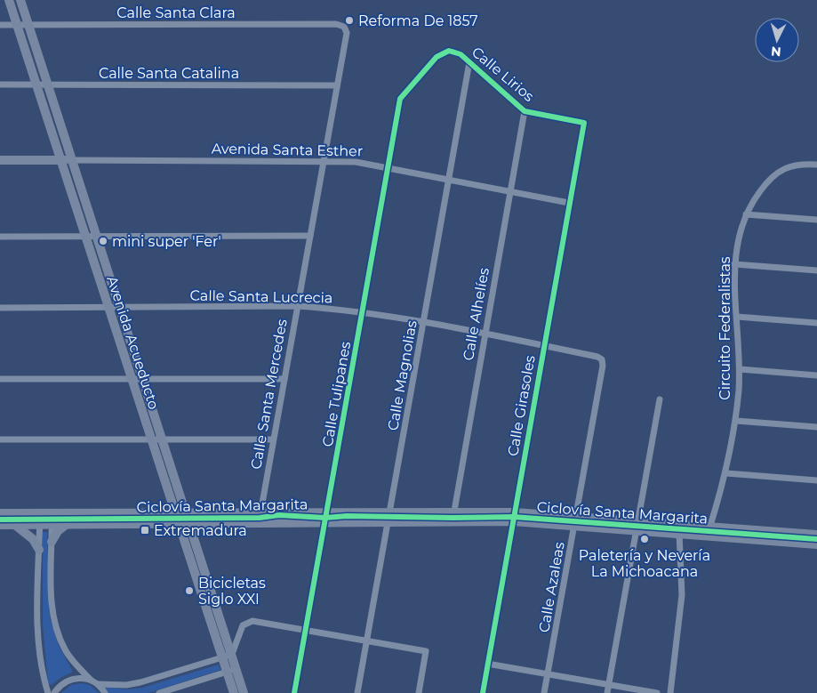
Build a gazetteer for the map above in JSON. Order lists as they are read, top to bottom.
{
  "streets": {
    "main road": ["Avenida Santa Esther", "Avenida Acueducto"],
    "street": [
      "Calle Santa Clara",
      "Calle Santa Catalina",
      "Calle Lirios",
      "Calle Santa Lucrecia",
      "Calle Alhelíes",
      "Circuito Federalistas",
      "Calle Magnolias",
      "Calle Santa Mercedes",
      "Calle Tulipanes",
      "Calle Girasoles",
      "Calle Azaleas"
    ],
    "cycle path": ["Ciclovía Santa Margarita"]
  },
  "crossings": [
    ["Calle Santa Clara", "Avenida Acueducto"],
    ["Calle Santa Clara", "Calle Santa Mercedes"],
    ["Calle Santa Catalina", "Avenida Acueducto"],
    ["Calle Santa Catalina", "Calle Santa Mercedes"],
    ["Calle Lirios", "Calle Alhelíes"],
    ["Calle Lirios", "Calle Magnolias"],
    ["Calle Lirios", "Calle Tulipanes"],
    ["Calle Lirios", "Calle Girasoles"],
    ["Avenida Santa Esther", "Calle Alhelíes"],
    ["Avenida Santa Esther", "Avenida Acueducto"],
    ["Avenida Santa Esther", "Calle Magnolias"],
    ["Avenida Santa Esther", "Calle Santa Mercedes"],
    ["Avenida Santa Esther", "Calle Tulipanes"],
    ["Avenida Santa Esther", "Calle Girasoles"],
    ["Calle Santa Lucrecia", "Calle Alhelíes"],
    ["Calle Santa Lucrecia", "Avenida Acueducto"],
    ["Calle Santa Lucrecia", "Calle Magnolias"],
    ["Calle Santa Lucrecia", "Calle Santa Mercedes"],
    ["Calle Santa Lucrecia", "Calle Tulipanes"],
    ["Calle Santa Lucrecia", "Calle Girasoles"],
    ["Calle Santa Lucrecia", "Calle Azaleas"]
  ],
  "places": {
    "other": [
      "Reforma De 1857",
      "mini super 'Fer'",
      "Paletería y Nevería La Michoacana",
      "Bicicletas Siglo XXI"
    ],
    "transit": ["Extremadura"]
  },
  "north": "bottom"
}
